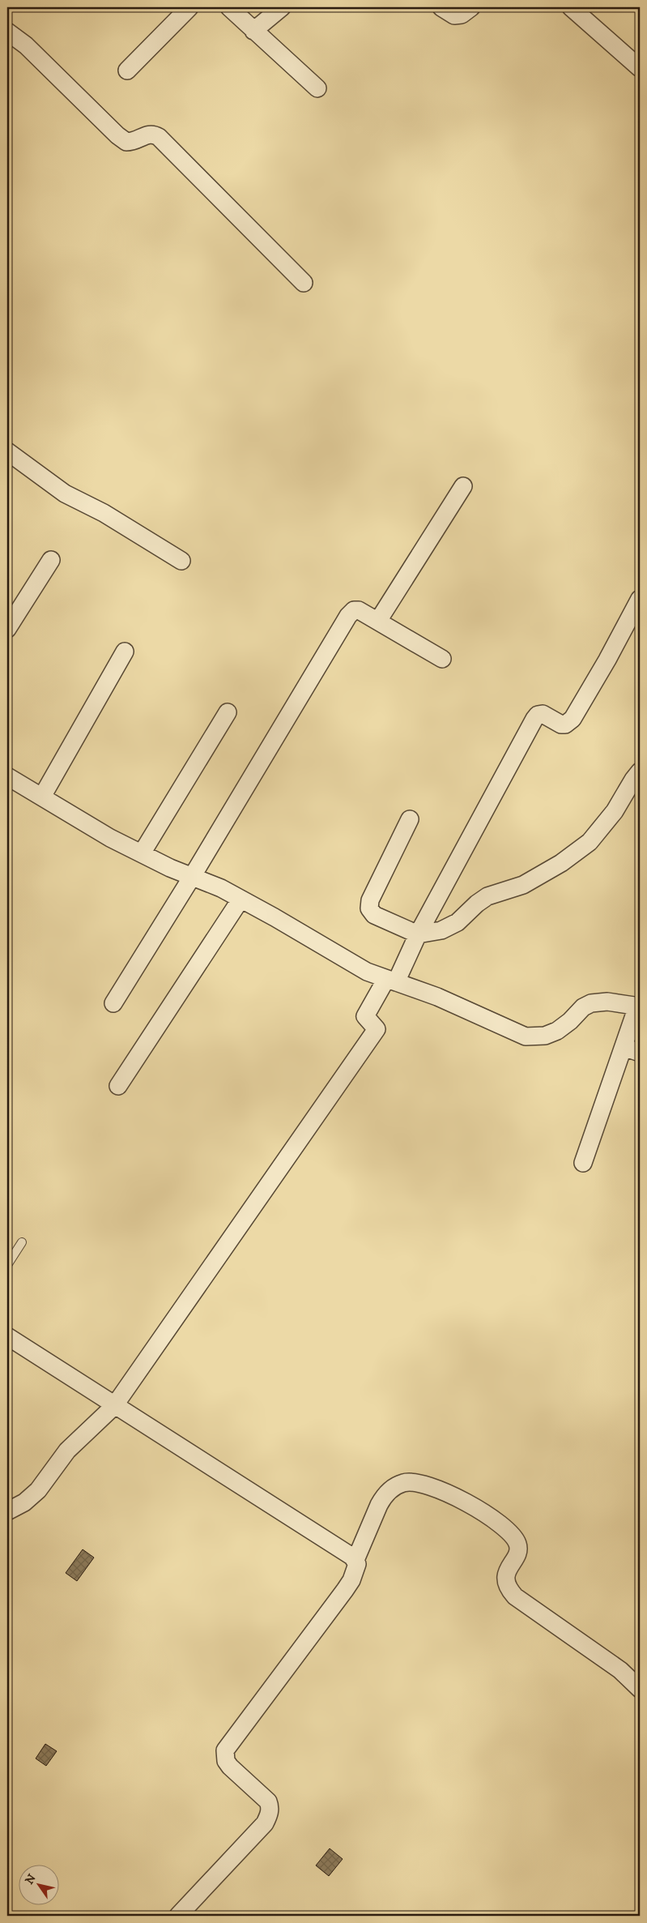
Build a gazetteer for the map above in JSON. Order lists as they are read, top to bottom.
{
  "north": "top left"
}
